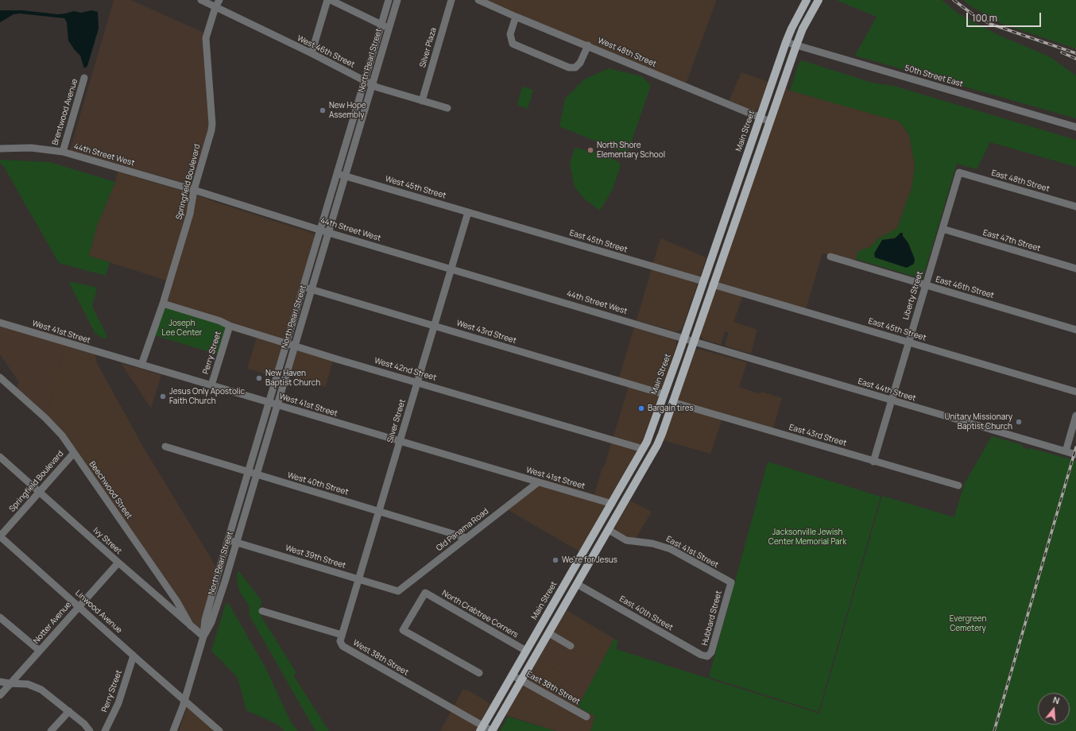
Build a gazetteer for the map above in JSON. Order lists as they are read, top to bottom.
{
  "streets": {
    "main road": ["Main Street"],
    "street": [
      "Silver Plaza",
      "West 46th Street",
      "West 48th Street",
      "North Pearl Street",
      "50th Street East",
      "Brentwood Avenue",
      "44th Street West",
      "East 48th Street",
      "Springfield Boulevard",
      "West 45th Street",
      "East 47th Street",
      "East 45th Street",
      "East 46th Street",
      "Liberty Street",
      "West 41st Street",
      "West 43rd Street",
      "Perry Street",
      "West 42nd Street",
      "East 44th Street",
      "Silver Street",
      "East 43rd Street",
      "West 40th Street",
      "Beechwood Street",
      "Old Panama Road",
      "Ivy Street",
      "East 41st Street",
      "West 39th Street",
      "Linwood Avenue",
      "East 40th Street",
      "North Crabtree Corners",
      "Hubbard Street",
      "Notter Avenue",
      "West 38th Street",
      "East 38th Street"
    ]
  },
  "crossings": [
    ["Silver Plaza", "West 46th Street"],
    ["West 46th Street", "North Pearl Street"],
    ["West 46th Street", "Springfield Boulevard"],
    ["West 48th Street", "Main Street"],
    ["North Pearl Street", "44th Street West"],
    ["North Pearl Street", "West 45th Street"],
    ["North Pearl Street", "West 41st Street"],
    ["North Pearl Street", "West 43rd Street"],
    ["North Pearl Street", "West 42nd Street"],
    ["North Pearl Street", "West 40th Street"],
    ["North Pearl Street", "Ivy Street"],
    ["North Pearl Street", "West 39th Street"],
    ["North Pearl Street", "Linwood Avenue"],
    ["50th Street East", "Main Street"],
    ["Brentwood Avenue", "44th Street West"],
    ["Main Street", "44th Street West"],
    ["Main Street", "East 45th Street"],
    ["Main Street", "West 41st Street"],
    ["Main Street", "West 43rd Street"],
    ["Main Street", "West 42nd Street"],
    ["Main Street", "North Crabtree Corners"],
    ["Main Street", "West 38th Street"],
    ["Main Street", "East 38th Street"],
    ["44th Street West", "Springfield Boulevard"],
    ["44th Street West", "East 44th Street"],
    ["44th Street West", "Silver Street"],
    ["East 48th Street", "Liberty Street"],
    ["Springfield Boulevard", "West 41st Street"],
    ["Springfield Boulevard", "West 42nd Street"],
    ["Springfield Boulevard", "Beechwood Street"],
    ["Springfield Boulevard", "Ivy Street"],
    ["Springfield Boulevard", "Linwood Avenue"],
    ["West 45th Street", "East 45th Street"],
    ["West 45th Street", "Silver Street"],
    ["East 47th Street", "Liberty Street"],
    ["East 45th Street", "Liberty Street"],
    ["East 46th Street", "Liberty Street"],
    ["Liberty Street", "East 44th Street"],
    ["Liberty Street", "East 43rd Street"],
    ["West 41st Street", "Perry Street"],
    ["West 41st Street", "Silver Street"],
    ["West 41st Street", "Old Panama Road"],
    ["West 43rd Street", "Silver Street"],
    ["Perry Street", "West 42nd Street"],
    ["Perry Street", "Linwood Avenue"],
    ["West 42nd Street", "Silver Street"],
    ["Silver Street", "West 40th Street"],
    ["Silver Street", "West 39th Street"],
    ["Silver Street", "West 38th Street"],
    ["West 40th Street", "Old Panama Road"],
    ["Beechwood Street", "Ivy Street"],
    ["Old Panama Road", "West 39th Street"],
    ["Ivy Street", "Notter Avenue"],
    ["East 41st Street", "Hubbard Street"],
    ["Linwood Avenue", "Notter Avenue"],
    ["East 40th Street", "Hubbard Street"]
  ],
  "parks": ["Joseph Lee Center", "Jacksonville Jewish Center Memorial Park", "Evergreen Cemetery"],
  "places": [
    "New Hope Assembly",
    "North Shore Elementary School",
    "New Haven Baptist Church",
    "Jesus Only Apostolic Faith Church",
    "Bargain tires",
    "Unitary Missionary Baptist Church",
    "We're for Jesus"
  ],
  "scale_bar": "100 m",
  "north": "top"
}
